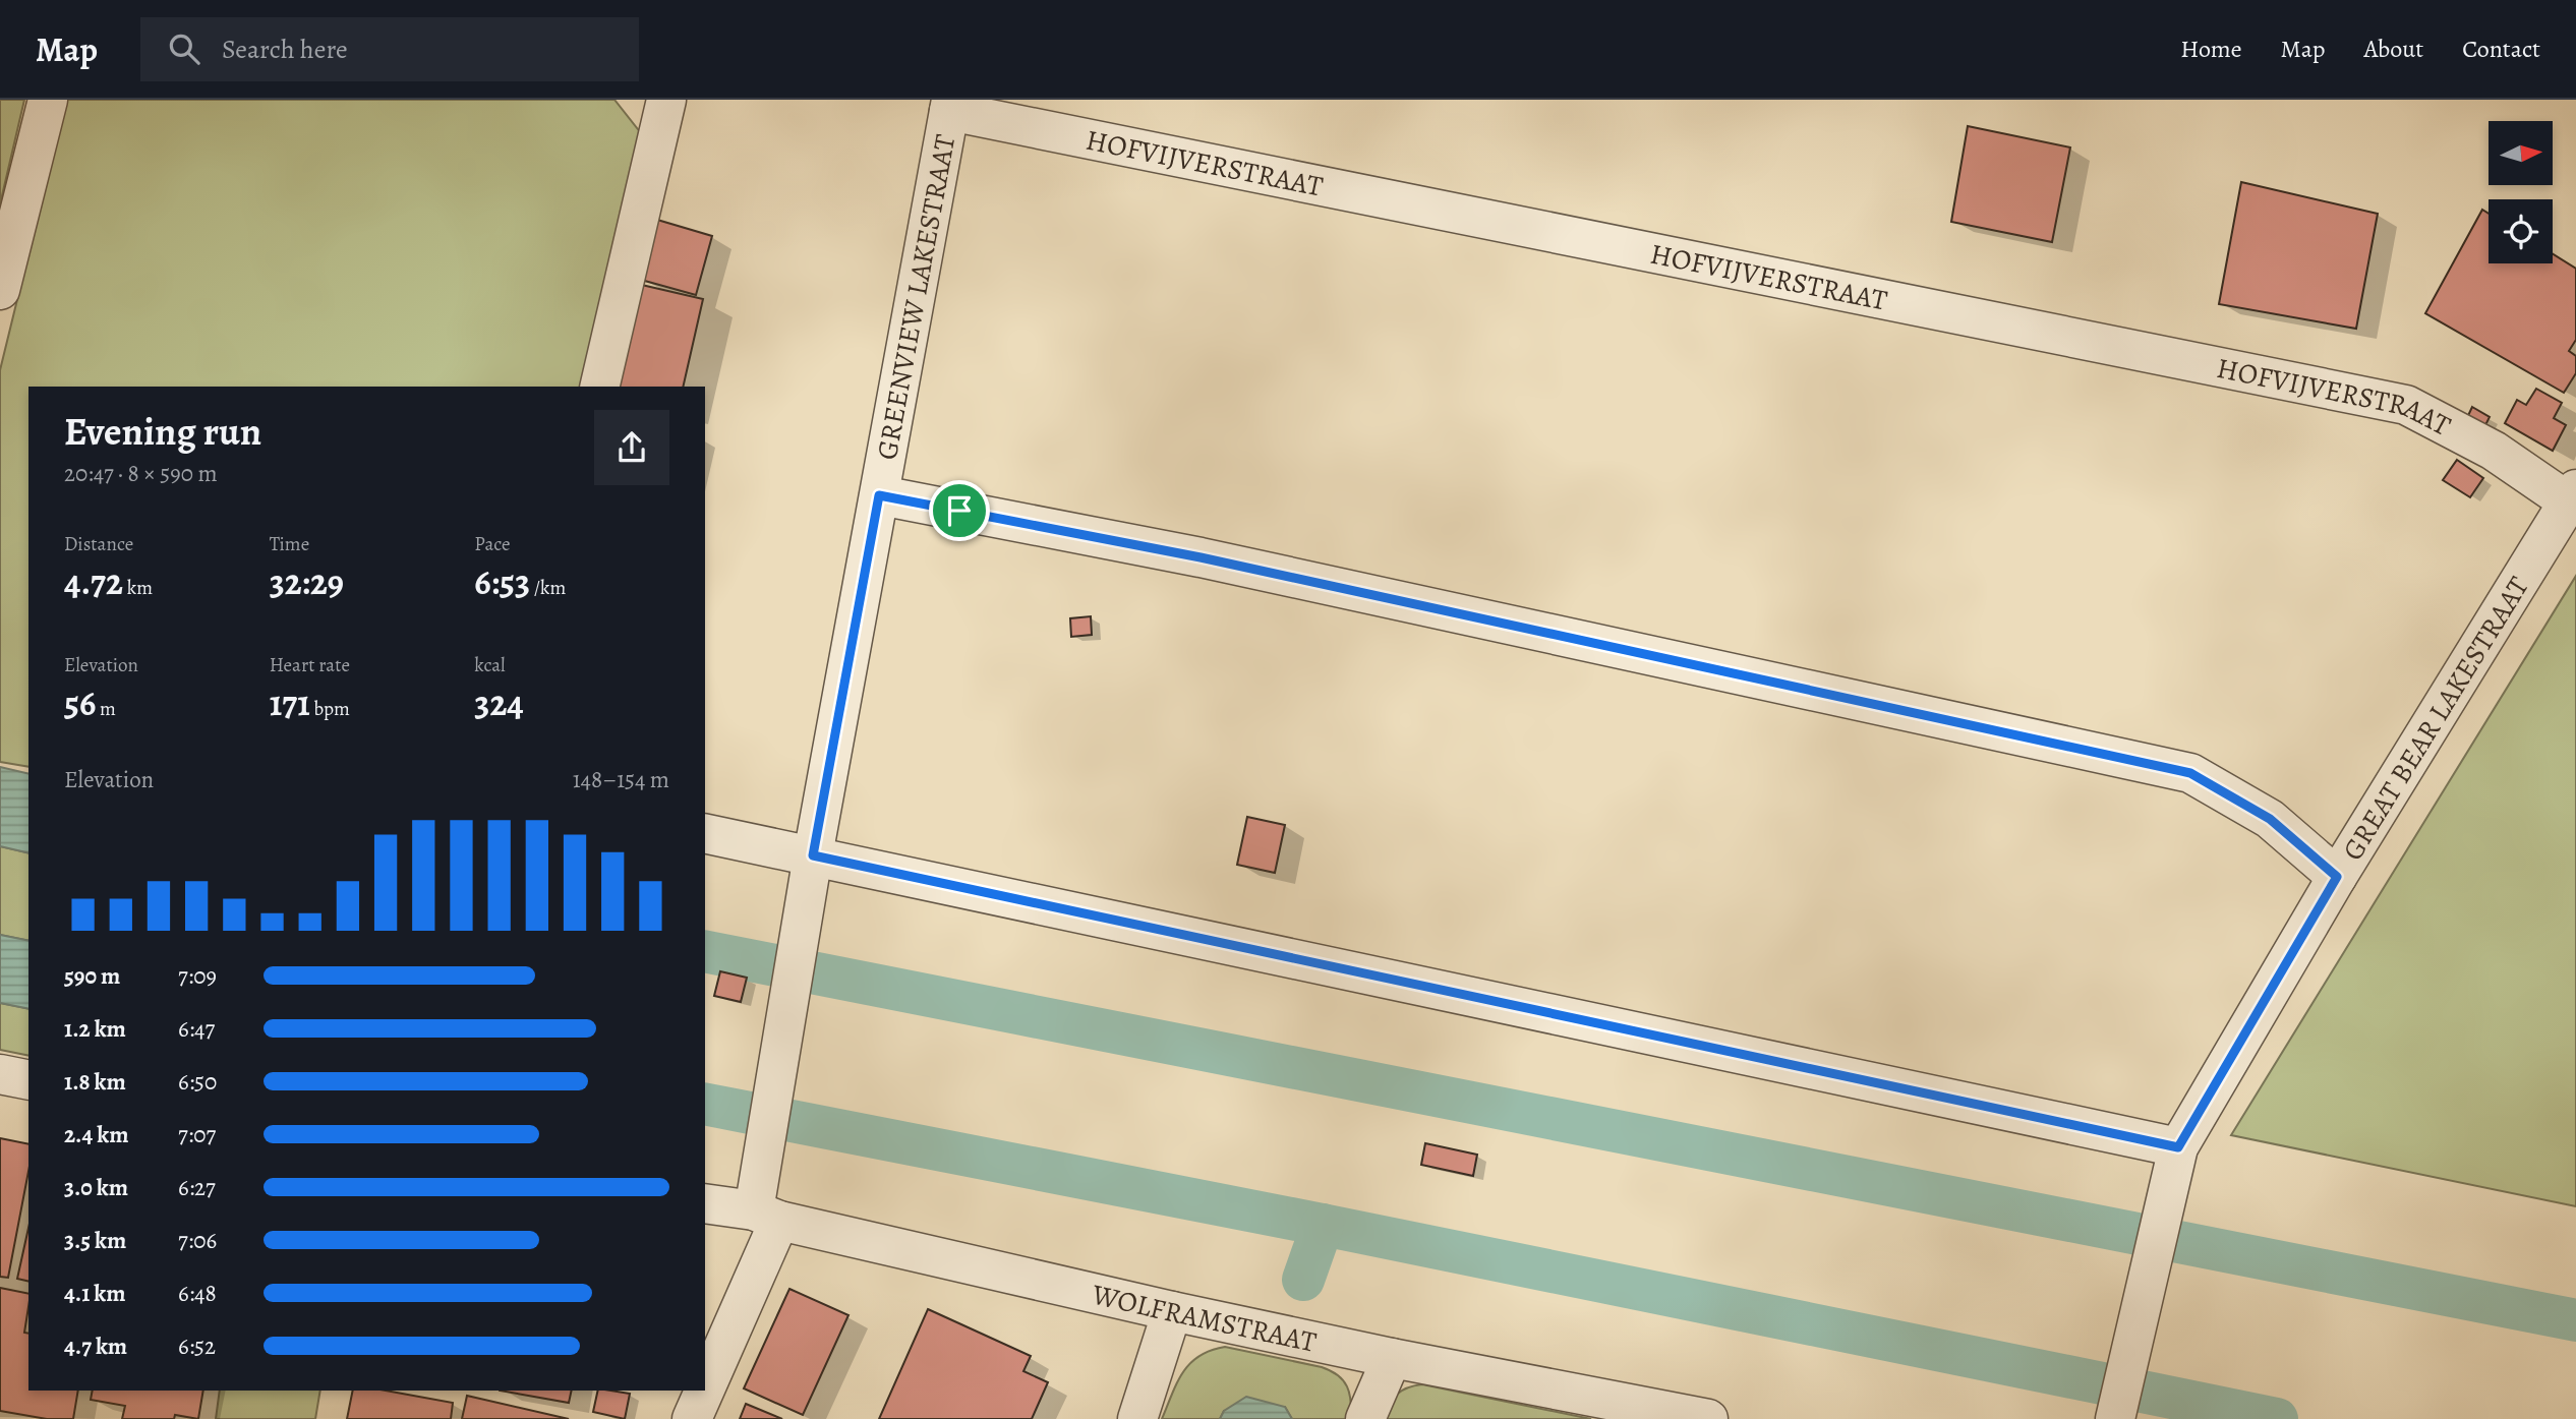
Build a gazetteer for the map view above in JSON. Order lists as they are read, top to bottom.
{
  "streets": {
    "street": [
      "HOFVIJVERSTRAAT",
      "GREENVIEW LAKESTRAAT",
      "GREAT BEAR LAKESTRAAT",
      "WOLFRAMSTRAAT"
    ]
  },
  "crossings": [
    ["HOFVIJVERSTRAAT", "GREENVIEW LAKESTRAAT"],
    ["HOFVIJVERSTRAAT", "GREAT BEAR LAKESTRAAT"],
    ["GREENVIEW LAKESTRAAT", "WOLFRAMSTRAAT"]
  ],
  "north": "right",
  "page": {
    "header": "Map",
    "search": "Search here",
    "nav": [
      "Home",
      "Map",
      "About",
      "Contact"
    ],
    "heading": ["Evening run", "20:47 · 8 × 590 m"],
    "stats": [
      ["Distance", "4.72 km"],
      ["Time", "32:29"],
      ["Pace", "6:53 /km"],
      ["Elevation", "56 m"],
      ["Heart rate", "171 bpm"],
      ["kcal", "324"]
    ],
    "chart": ["Elevation", "148–154 m"],
    "list": [
      {
        "name": "590 m",
        "note": "7:09"
      },
      {
        "name": "1.2 km",
        "note": "6:47"
      },
      {
        "name": "1.8 km",
        "note": "6:50"
      },
      {
        "name": "2.4 km",
        "note": "7:07"
      },
      {
        "name": "3.0 km",
        "note": "6:27"
      },
      {
        "name": "3.5 km",
        "note": "7:06"
      },
      {
        "name": "4.1 km",
        "note": "6:48"
      },
      {
        "name": "4.7 km",
        "note": "6:52"
      }
    ]
  }
}
